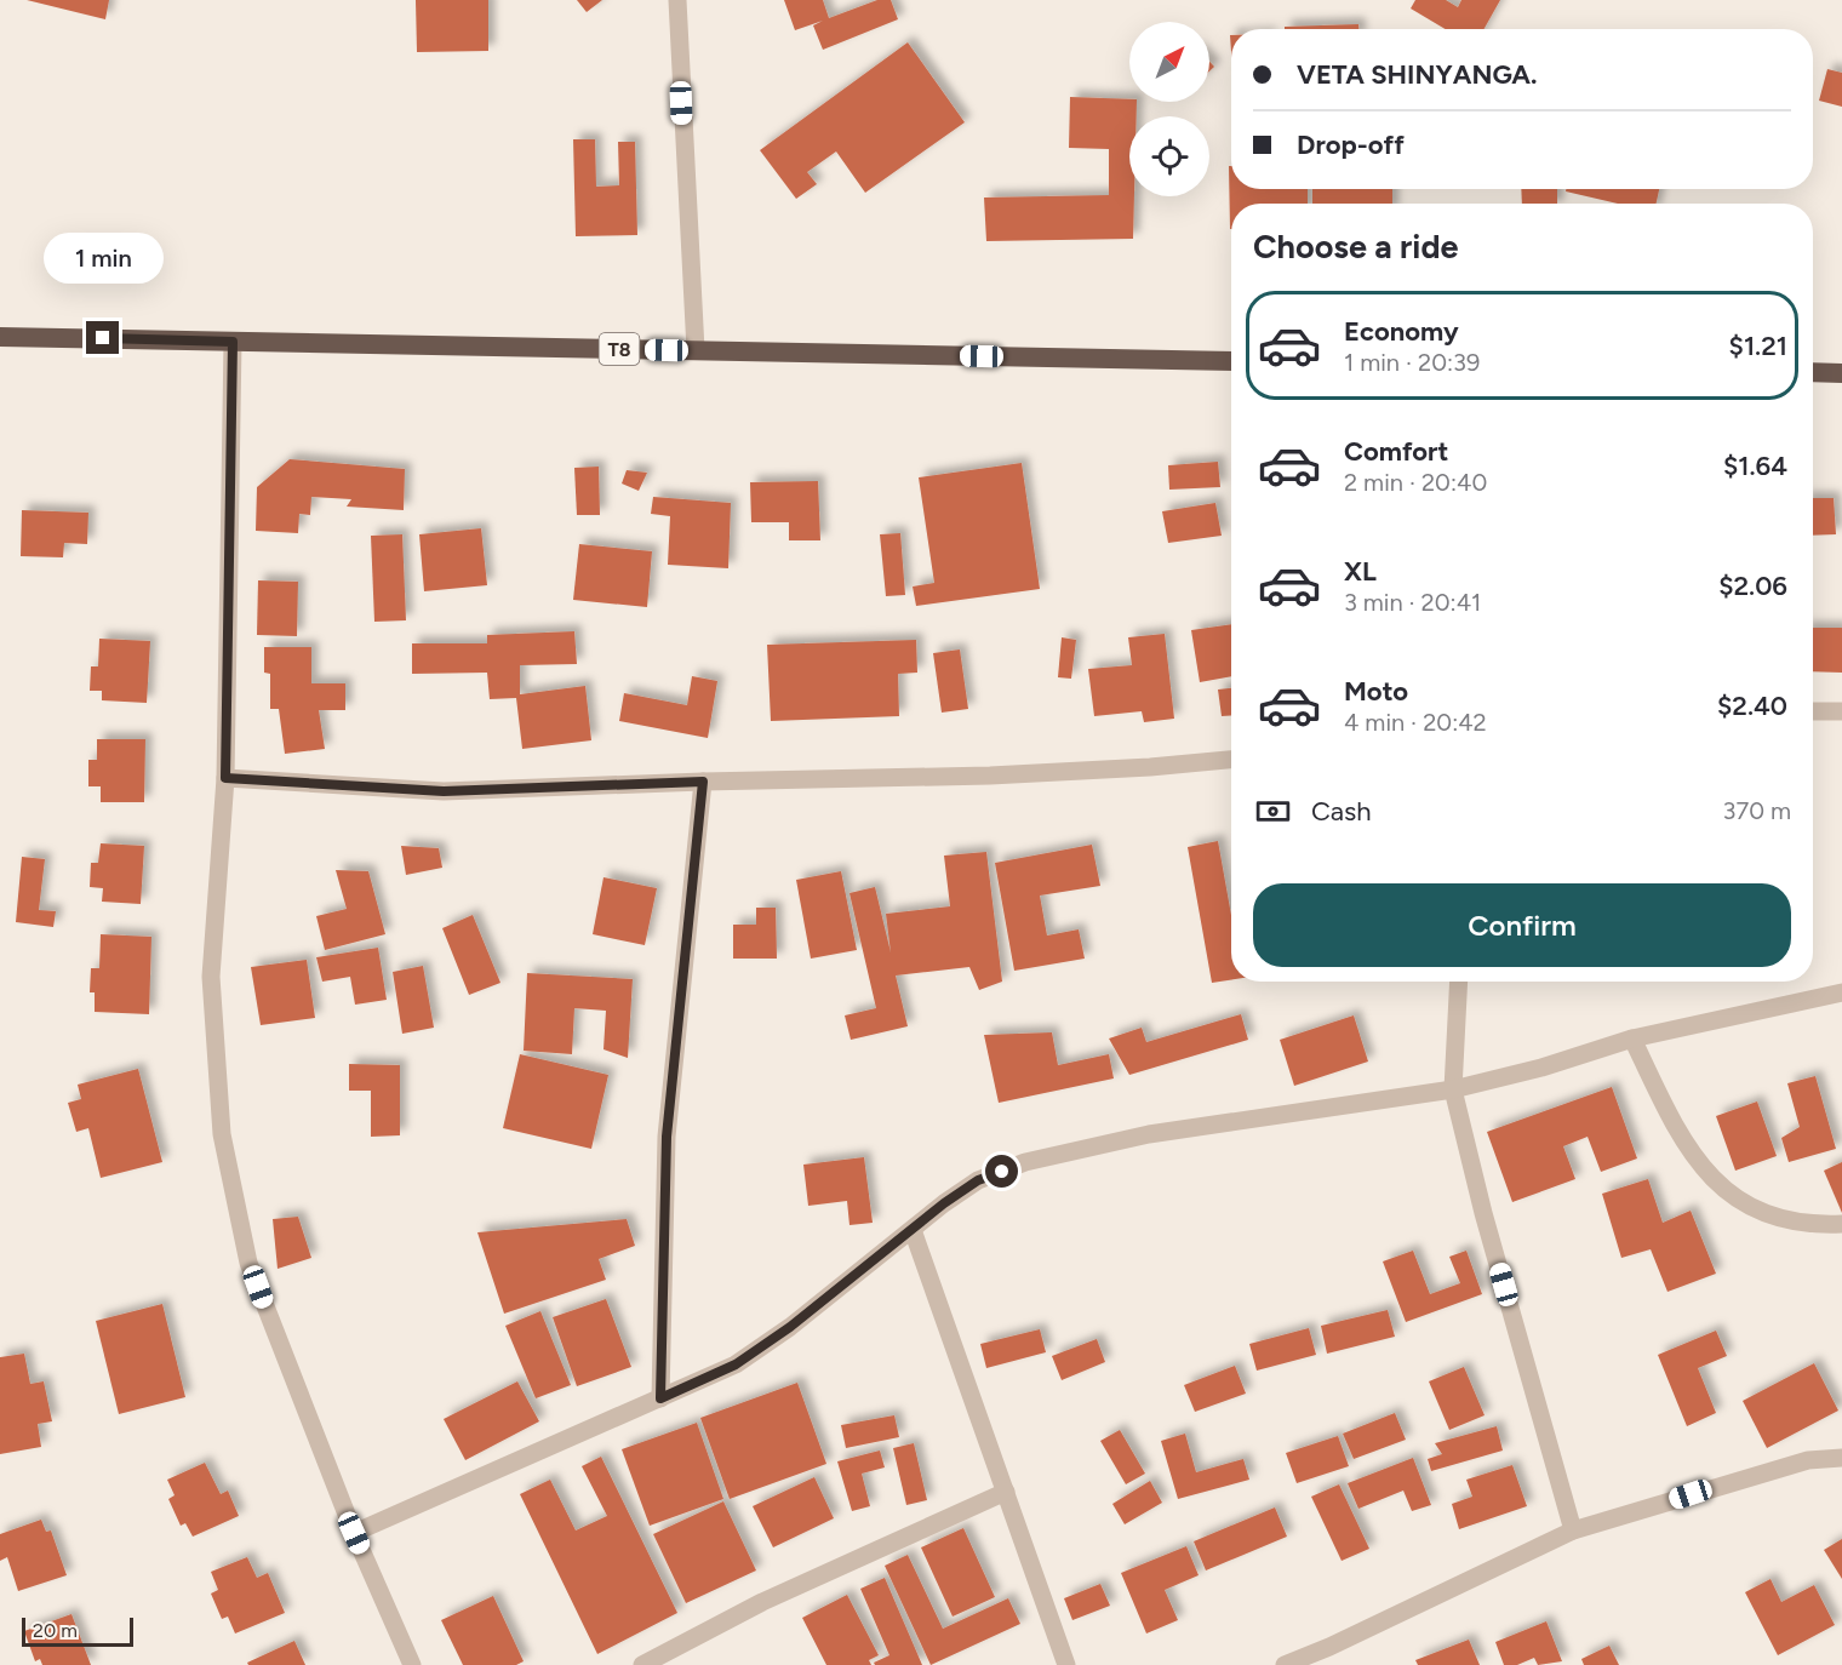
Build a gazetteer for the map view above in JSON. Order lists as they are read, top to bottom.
{
  "streets": {
    "highway": ["T8"]
  },
  "scale_bar": "20 m",
  "north": "top right",
  "page": {
    "banner": ["VETA SHINYANGA.", "Drop-off"],
    "heading": "Choose a ride",
    "bubble": "1 min",
    "list": [
      {
        "name": "Economy",
        "note": "1 min · 20:39",
        "value": "$1.21"
      },
      {
        "name": "Comfort",
        "note": "2 min · 20:40",
        "value": "$1.64"
      },
      {
        "name": "XL",
        "note": "3 min · 20:41",
        "value": "$2.06"
      },
      {
        "name": "Moto",
        "note": "4 min · 20:42",
        "value": "$2.40"
      }
    ],
    "pay": ["Cash", "370 m"],
    "buttons": "Confirm",
    "scale": "20 m"
  }
}
